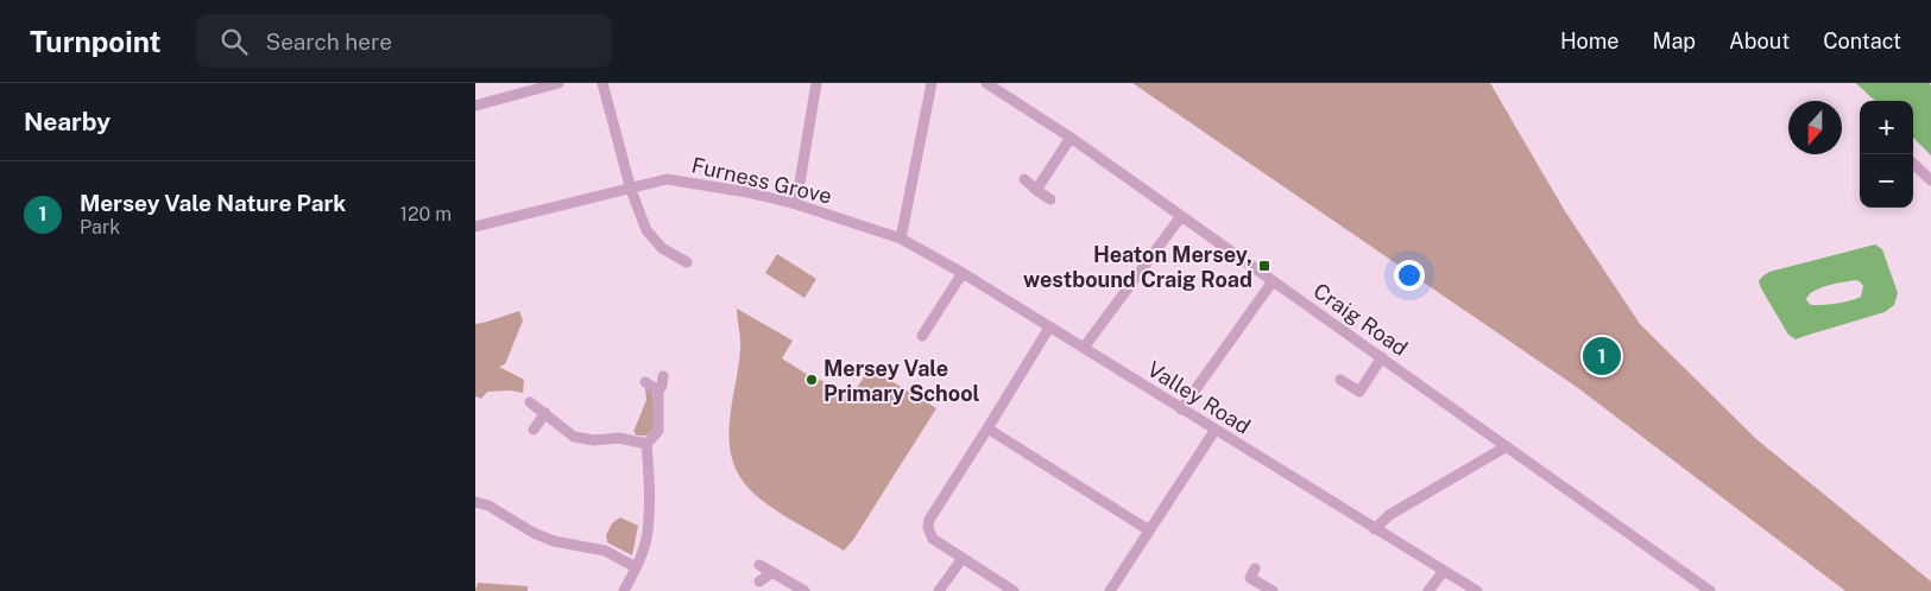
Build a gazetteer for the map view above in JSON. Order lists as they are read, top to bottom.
{
  "streets": {
    "street": ["Furness Grove", "Craig Road", "Valley Road"]
  },
  "crossings": [
    ["Furness Grove", "Valley Road"]
  ],
  "places": {
    "transit": ["Heaton Mersey, westbound Craig Road"],
    "other": ["Mersey Vale Primary School"]
  },
  "north": "bottom",
  "page": {
    "header": "Turnpoint",
    "search": "Search here",
    "nav": [
      "Home",
      "Map",
      "About",
      "Contact"
    ],
    "heading": "Nearby",
    "map_buttons": ["+", "−"],
    "list": [
      {
        "mark": "1",
        "name": "Mersey Vale Nature Park",
        "note": "Park",
        "value": "120 m"
      }
    ],
    "pins": "1"
  }
}
